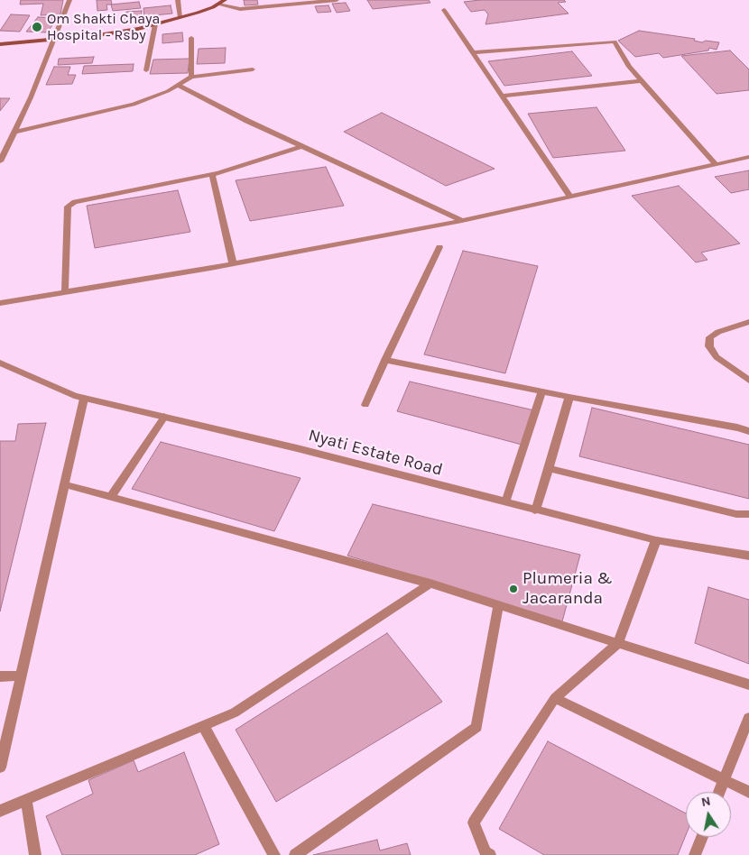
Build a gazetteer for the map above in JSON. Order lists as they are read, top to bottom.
{
  "streets": {
    "street": ["Nyati Estate Road"]
  },
  "places": ["Om Shakti Chaya Hospital - Rsby", "Plumeria & Jacaranda"],
  "north": "top"
}
